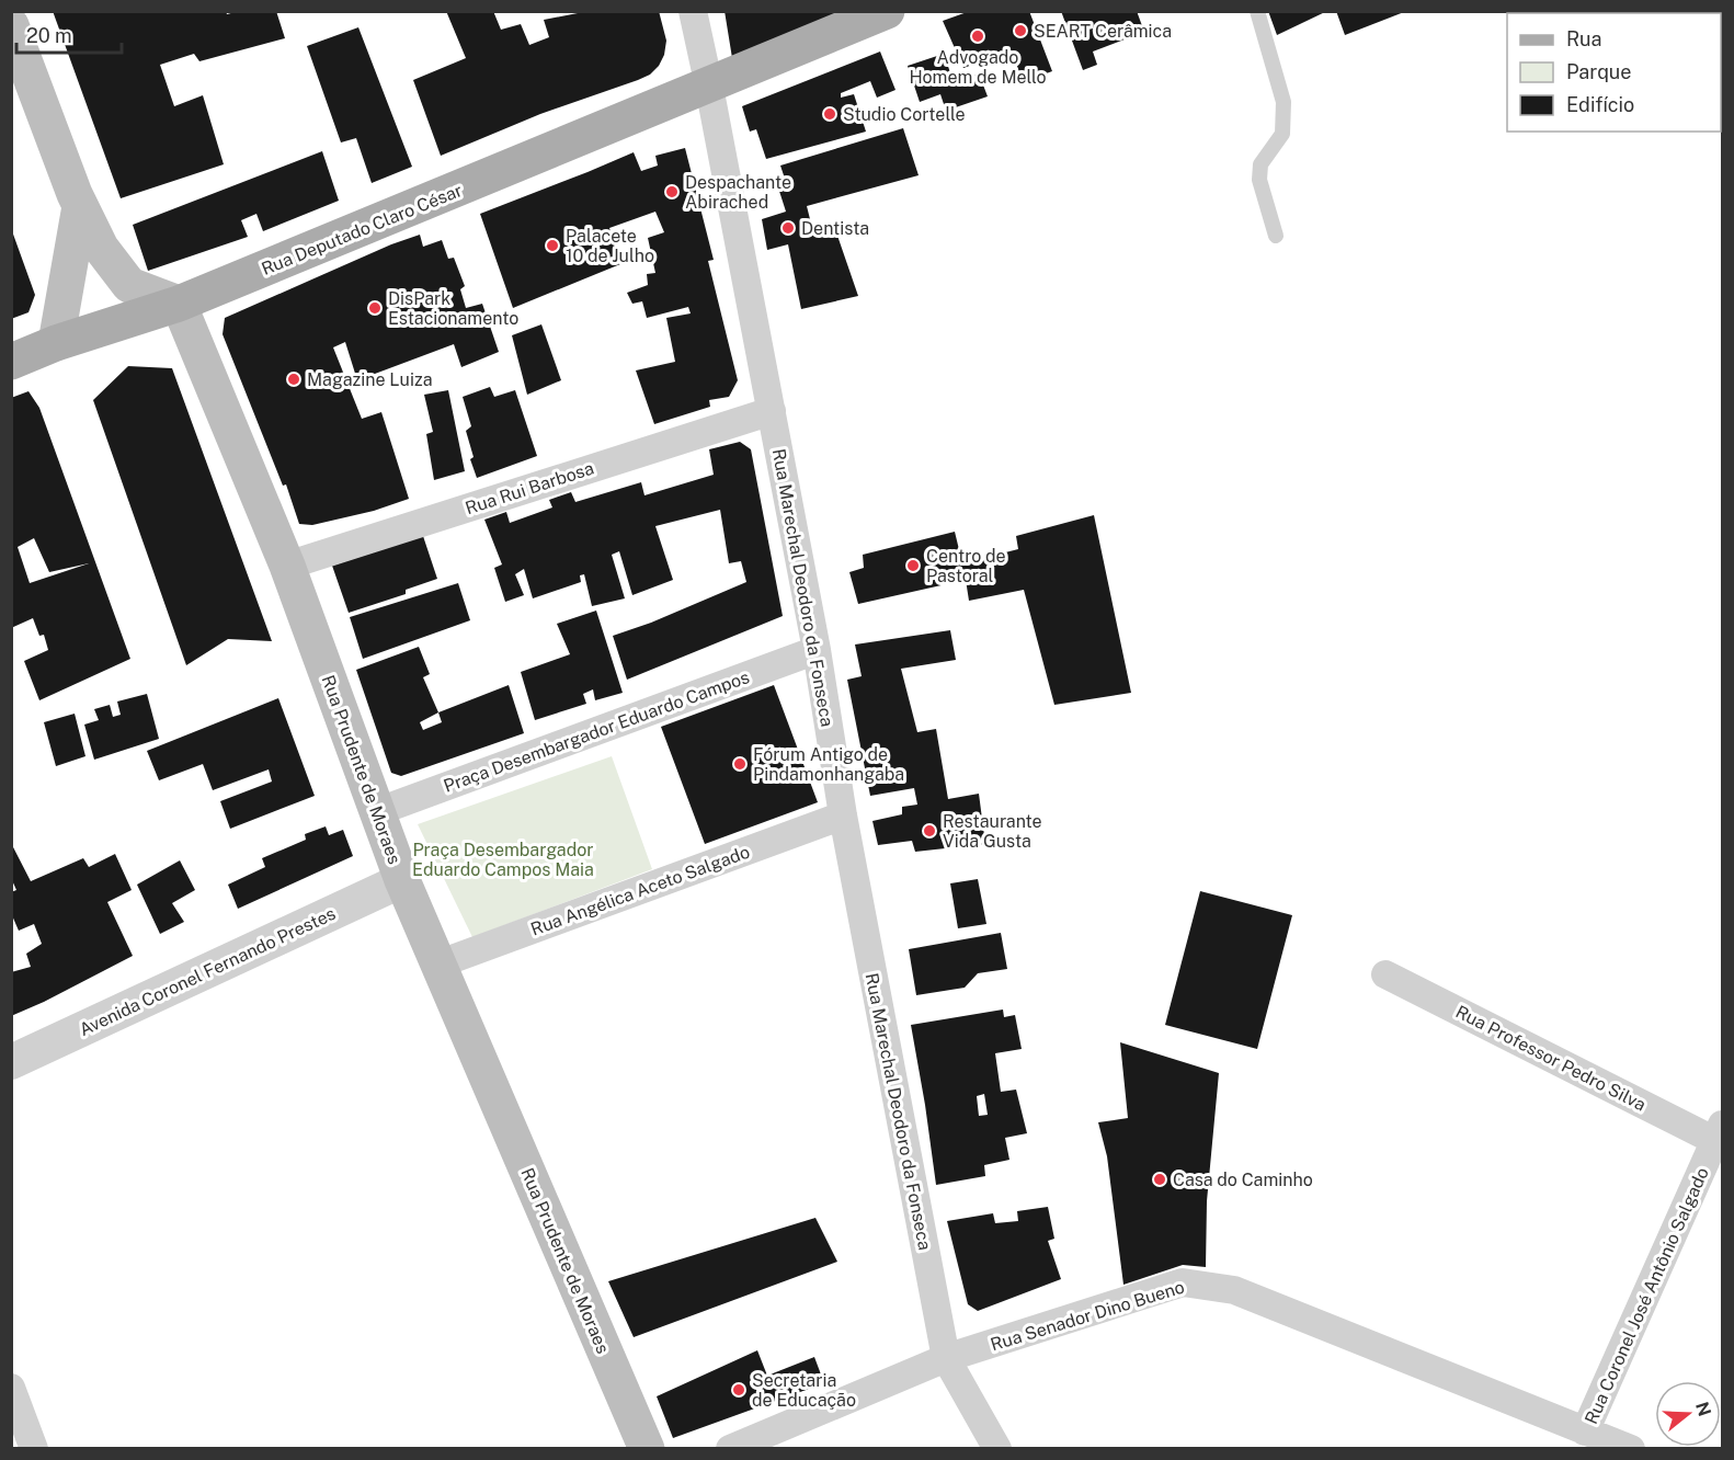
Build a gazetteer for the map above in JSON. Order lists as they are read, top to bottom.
{
  "streets": {
    "main road": ["Rua Deputado Claro César", "Rua Prudente de Moraes"],
    "street": [
      "Rua Rui Barbosa",
      "Rua Marechal Deodoro da Fonseca",
      "Praça Desembargador Eduardo Campos",
      "Rua Angélica Aceto Salgado",
      "Avenida Coronel Fernando Prestes",
      "Rua Professor Pedro Silva",
      "Rua Coronel José Antônio Salgado",
      "Rua Senador Dino Bueno"
    ]
  },
  "crossings": [
    ["Rua Deputado Claro César", "Rua Marechal Deodoro da Fonseca"],
    ["Rua Deputado Claro César", "Rua Prudente de Moraes"],
    ["Rua Rui Barbosa", "Rua Marechal Deodoro da Fonseca"],
    ["Rua Rui Barbosa", "Rua Prudente de Moraes"],
    ["Rua Marechal Deodoro da Fonseca", "Praça Desembargador Eduardo Campos"],
    ["Rua Marechal Deodoro da Fonseca", "Rua Angélica Aceto Salgado"],
    ["Rua Marechal Deodoro da Fonseca", "Rua Senador Dino Bueno"],
    ["Praça Desembargador Eduardo Campos", "Rua Prudente de Moraes"],
    ["Rua Prudente de Moraes", "Rua Angélica Aceto Salgado"],
    ["Rua Prudente de Moraes", "Avenida Coronel Fernando Prestes"],
    ["Rua Professor Pedro Silva", "Rua Coronel José Antônio Salgado"],
    ["Rua Coronel José Antônio Salgado", "Rua Senador Dino Bueno"]
  ],
  "parks": ["Praça Desembargador Eduardo Campos Maia"],
  "places": [
    "SEART Cerâmica",
    "Advogado Homem de Mello",
    "Studio Cortelle",
    "Despachante Abirached",
    "Dentista",
    "Palacete 10 de Julho",
    "DisPark Estacionamento",
    "Magazine Luiza",
    "Centro de Pastoral",
    "Fórum Antigo de Pindamonhangaba",
    "Restaurante Vida Gusta",
    "Casa do Caminho",
    "Secretaria de Educação"
  ],
  "legend": ["Rua", "Parque", "Edifício"],
  "scale_bar": "20 m",
  "north": "right"
}
